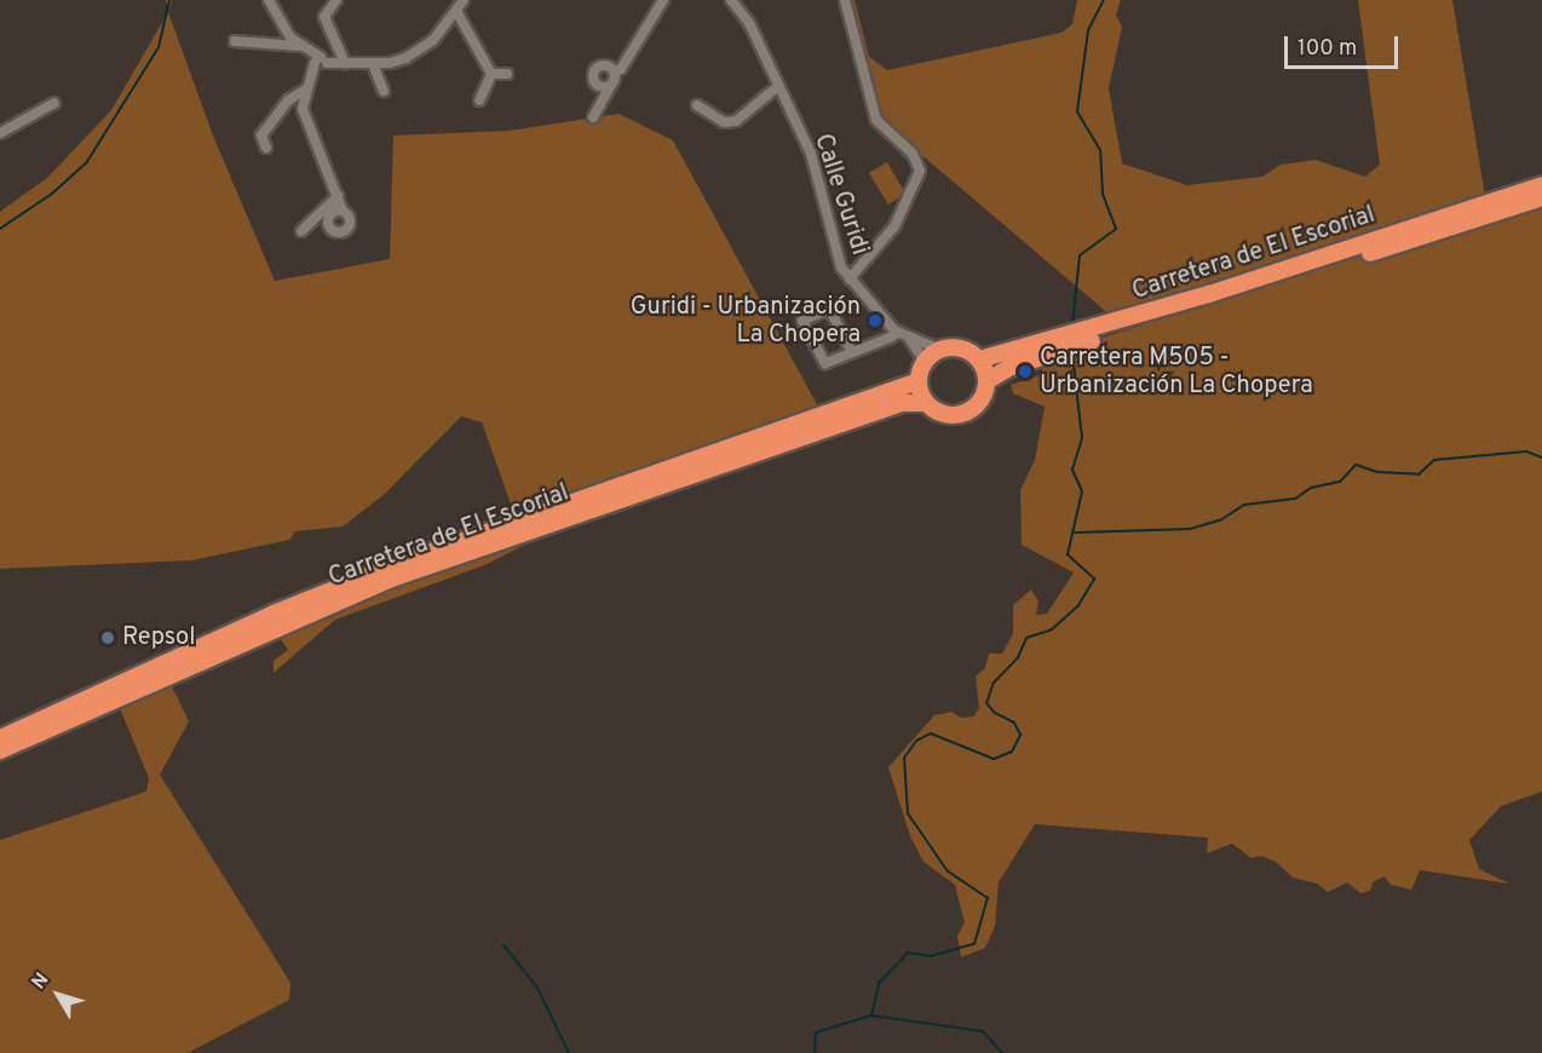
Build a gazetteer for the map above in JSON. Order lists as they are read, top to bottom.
{
  "streets": {
    "highway": ["Carretera de El Escorial"],
    "street": ["Calle Guridi"]
  },
  "crossings": [
    ["Calle Guridi", "Carretera de El Escorial"]
  ],
  "places": ["Guridi - Urbanización La Chopera", "Carretera M505 - Urbanización La Chopera", "Repsol"],
  "scale_bar": "100 m",
  "north": "top left"
}
